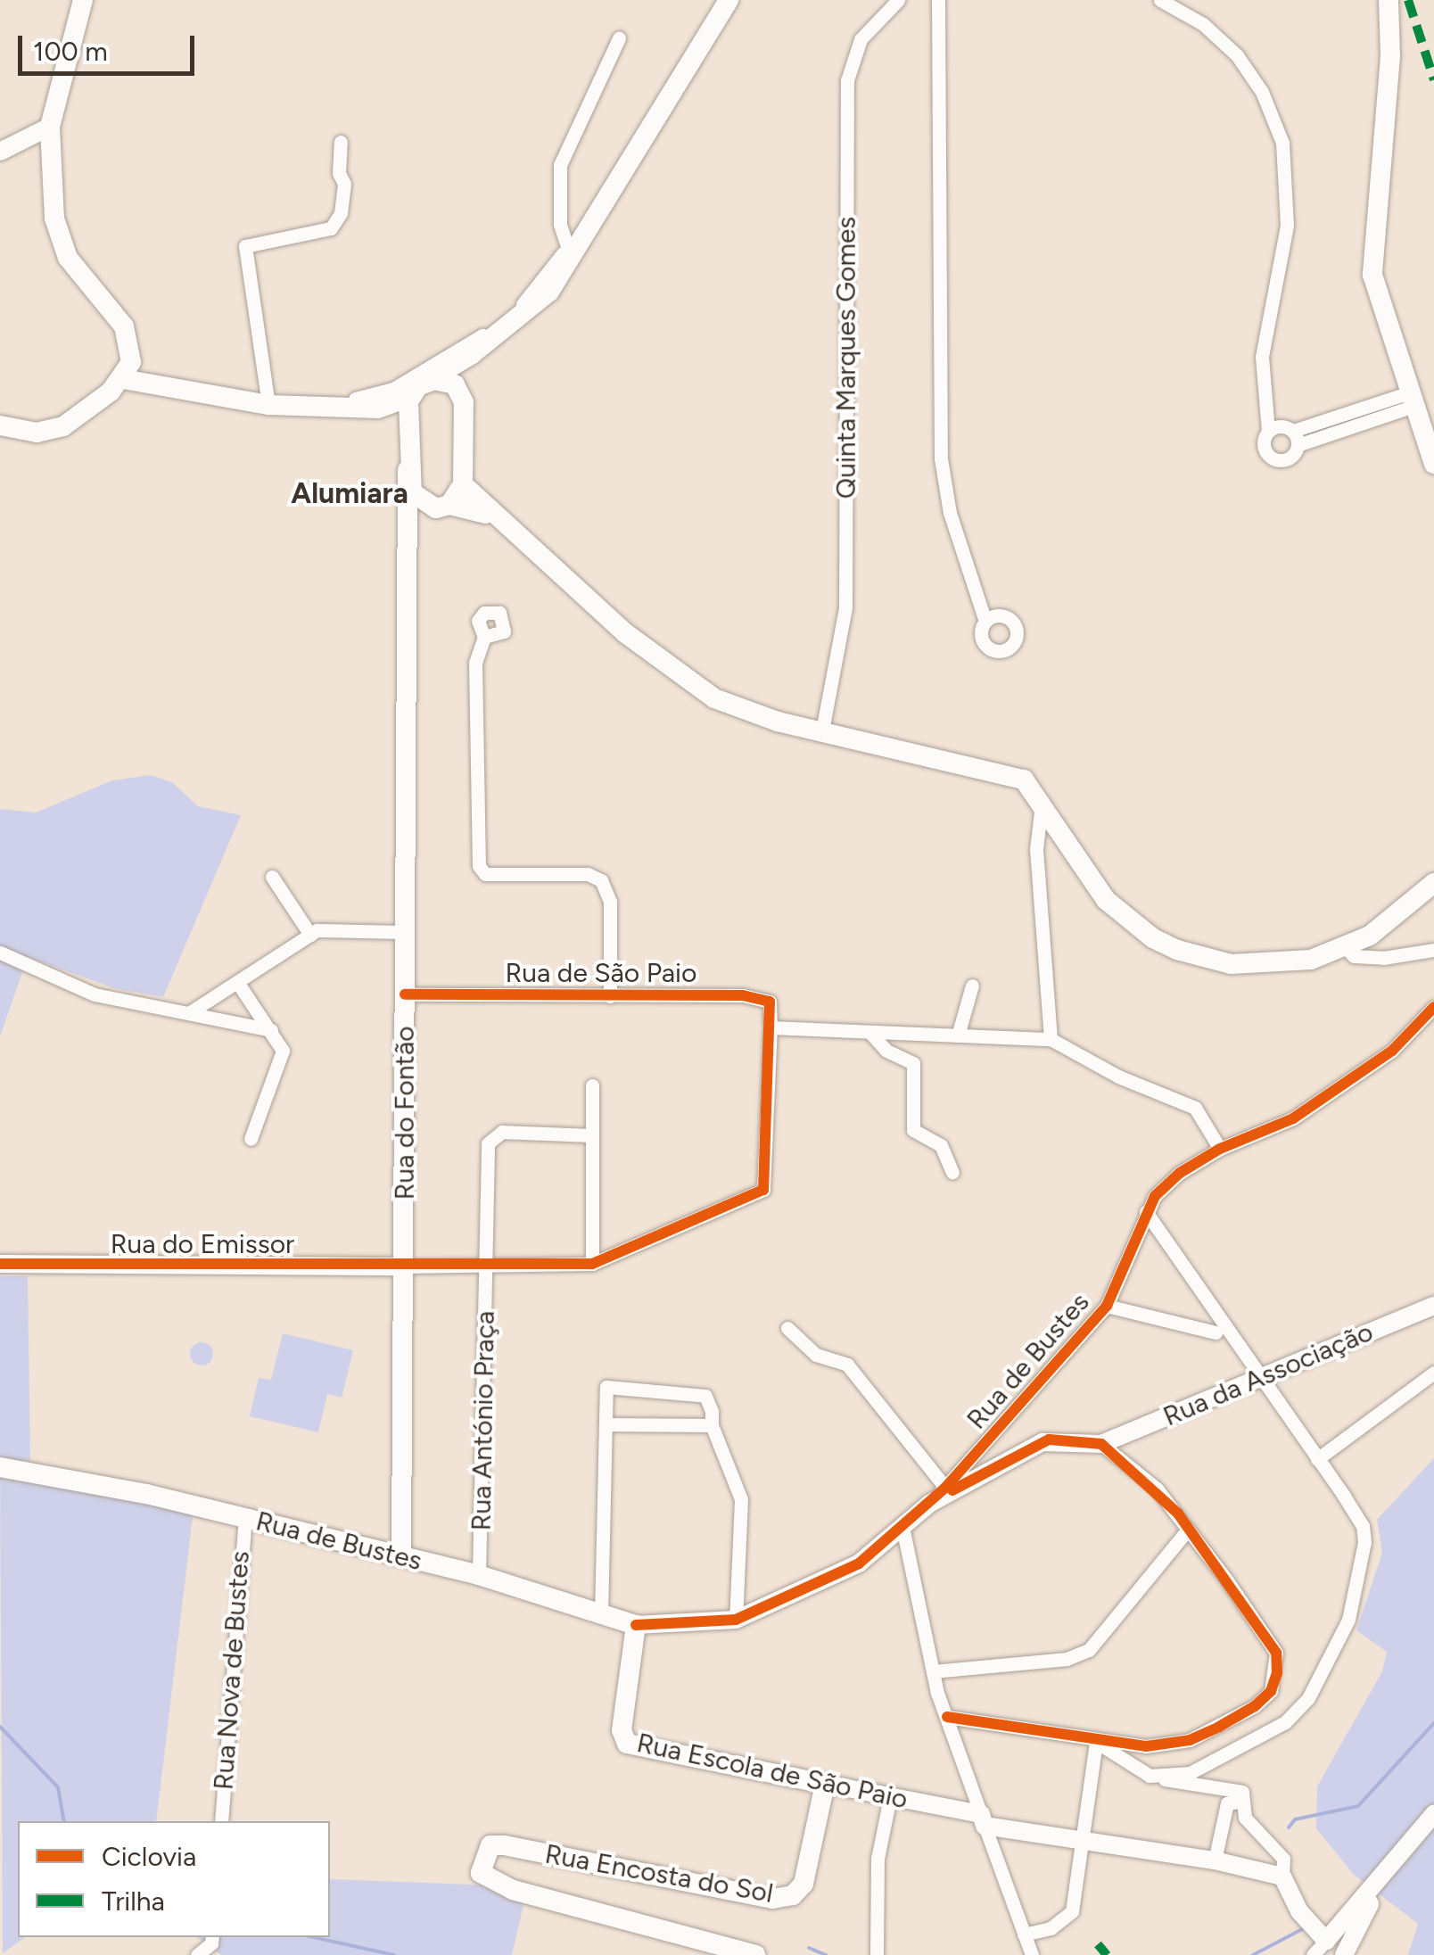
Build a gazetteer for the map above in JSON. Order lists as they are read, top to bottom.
{
  "streets": {
    "main road": [
      "Rua do Fontão",
      "Rua de Bustes",
      "Rua Escola de São Paio",
      "Rua Encosta do Sol"
    ],
    "street": [
      "Quinta Marques Gomes",
      "Rua de São Paio",
      "Rua do Emissor",
      "Rua da Associação",
      "Rua António Praça",
      "Rua Nova de Bustes"
    ]
  },
  "crossings": [
    ["Rua de São Paio", "Rua do Fontão"],
    ["Rua do Fontão", "Rua do Emissor"],
    ["Rua do Fontão", "Rua de Bustes"],
    ["Rua de Bustes", "Rua da Associação"],
    ["Rua de Bustes", "Rua António Praça"],
    ["Rua de Bustes", "Rua Nova de Bustes"],
    ["Rua de Bustes", "Rua Escola de São Paio"],
    ["Rua Escola de São Paio", "Rua Encosta do Sol"]
  ],
  "districts": ["Alumiara"],
  "legend": ["Ciclovia", "Trilha"],
  "scale_bar": "100 m"
}
